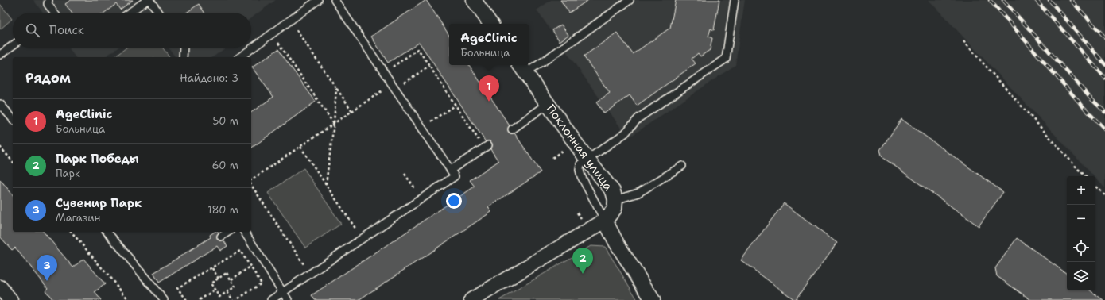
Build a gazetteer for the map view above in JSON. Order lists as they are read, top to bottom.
{
  "streets": {
    "street": ["Поклонная улица"]
  },
  "page": {
    "search": "Поиск",
    "popup": ["AgeClinic", "Больница"],
    "heading": ["Рядом", "Найдено: 3"],
    "pins": ["1", "2", "3"],
    "list": [
      {
        "mark": "1",
        "name": "AgeClinic",
        "note": "Больница",
        "value": "50 m"
      },
      {
        "mark": "2",
        "name": "Парк Победы",
        "note": "Парк",
        "value": "60 m"
      },
      {
        "mark": "3",
        "name": "Сувенир Парк",
        "note": "Магазин",
        "value": "180 m"
      }
    ],
    "map_buttons": ["+", "−"]
  }
}
